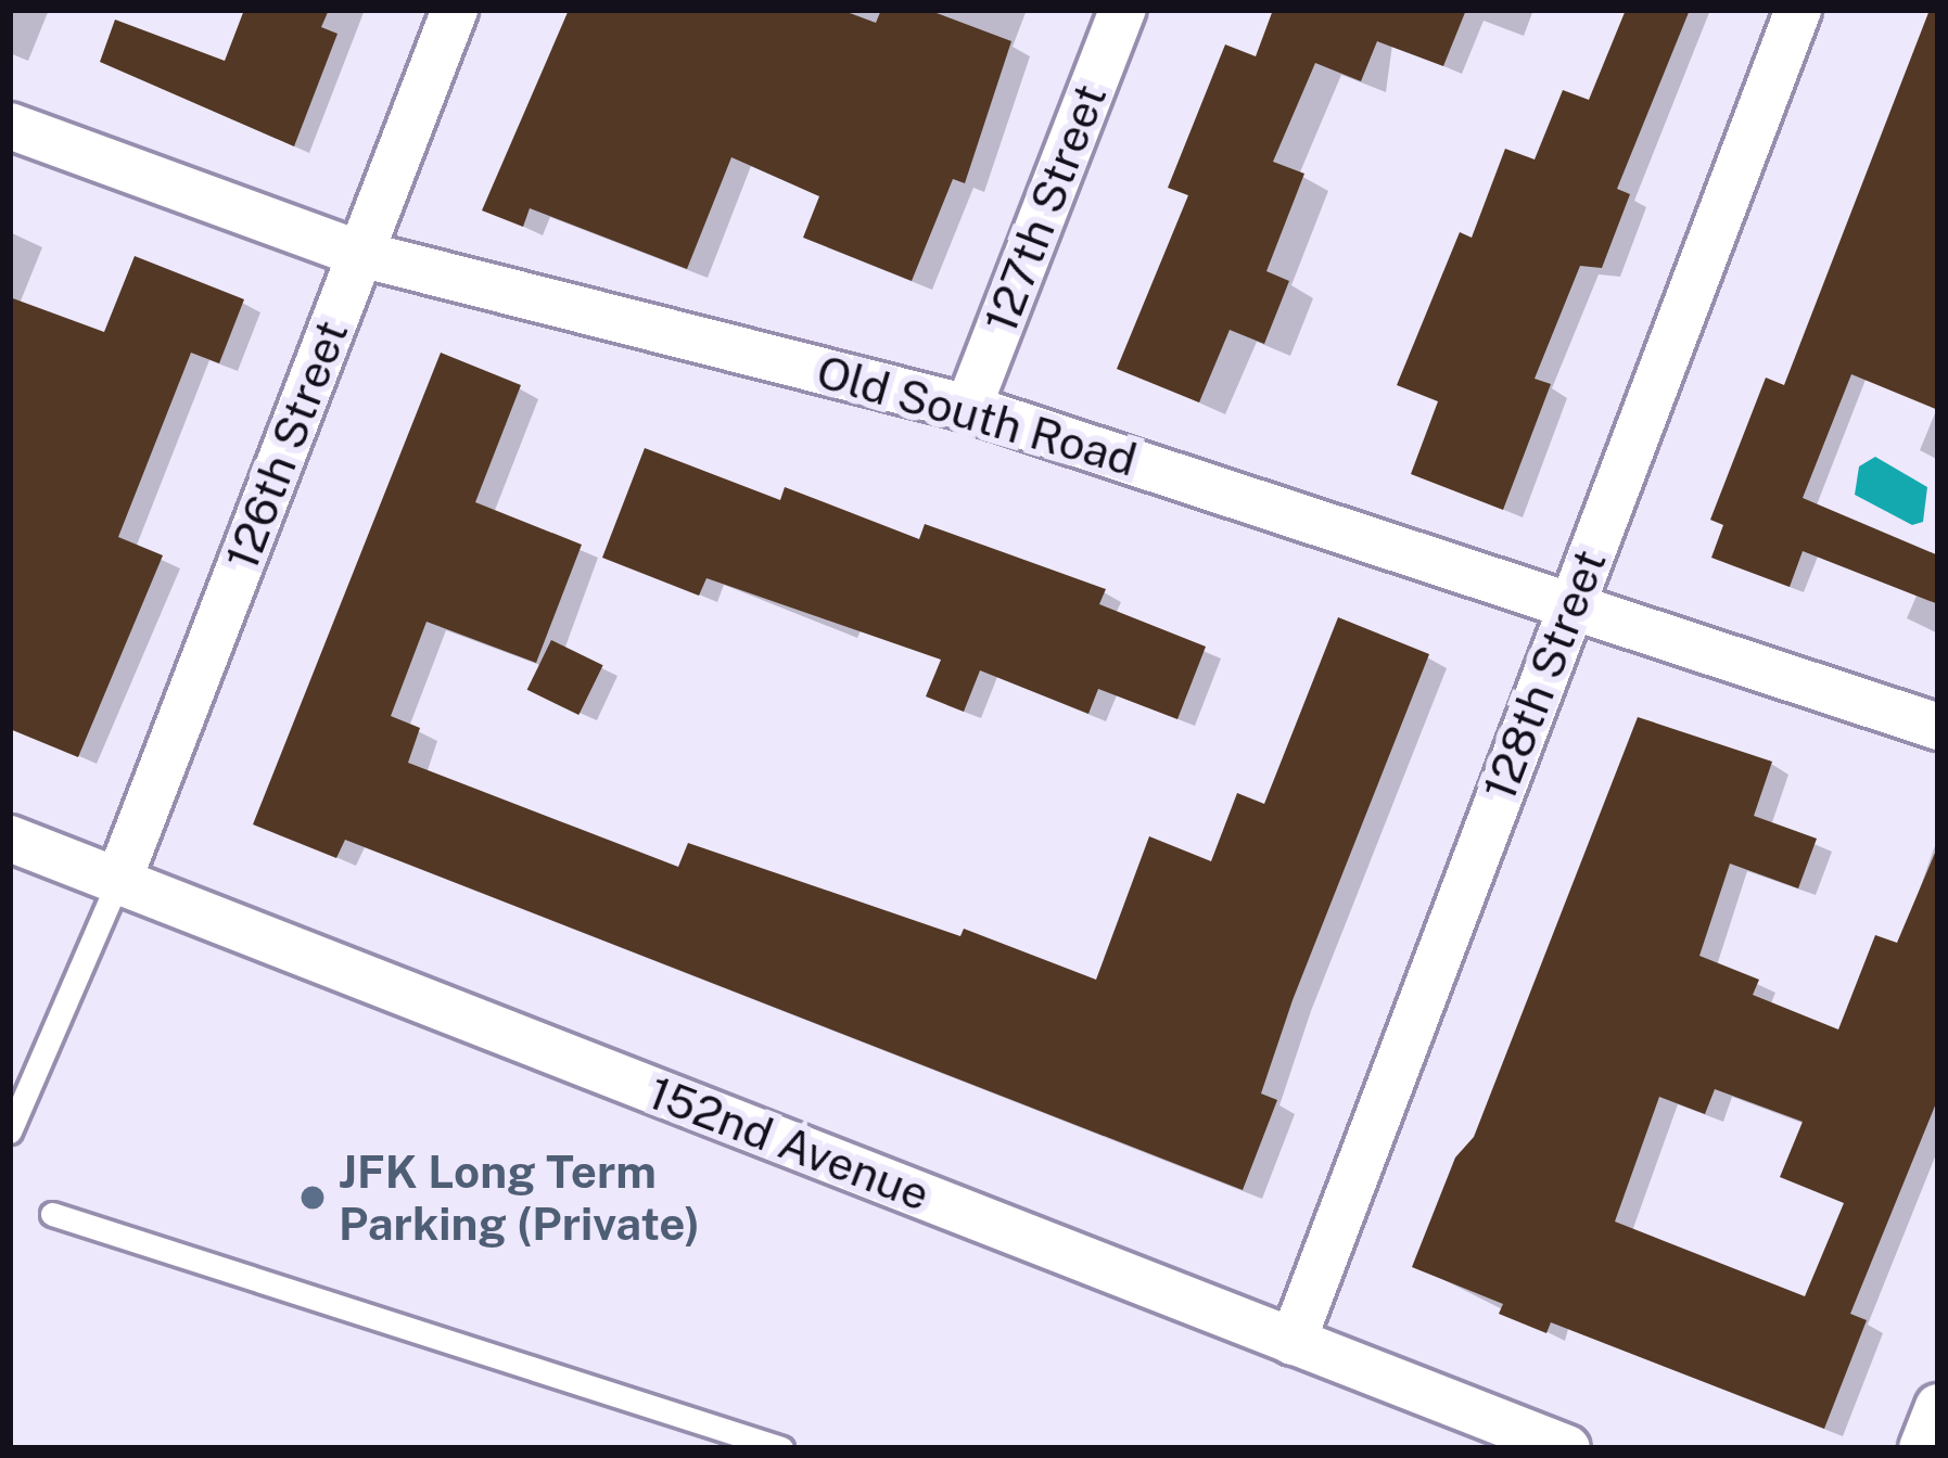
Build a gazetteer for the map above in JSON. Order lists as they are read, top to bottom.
{
  "streets": {
    "street": [
      "127th Street",
      "Old South Road",
      "126th Street",
      "128th Street",
      "152nd Avenue"
    ]
  },
  "crossings": [
    ["127th Street", "Old South Road"],
    ["Old South Road", "126th Street"],
    ["Old South Road", "128th Street"],
    ["126th Street", "152nd Avenue"],
    ["128th Street", "152nd Avenue"]
  ],
  "places": ["JFK Long Term Parking (Private)"]
}
